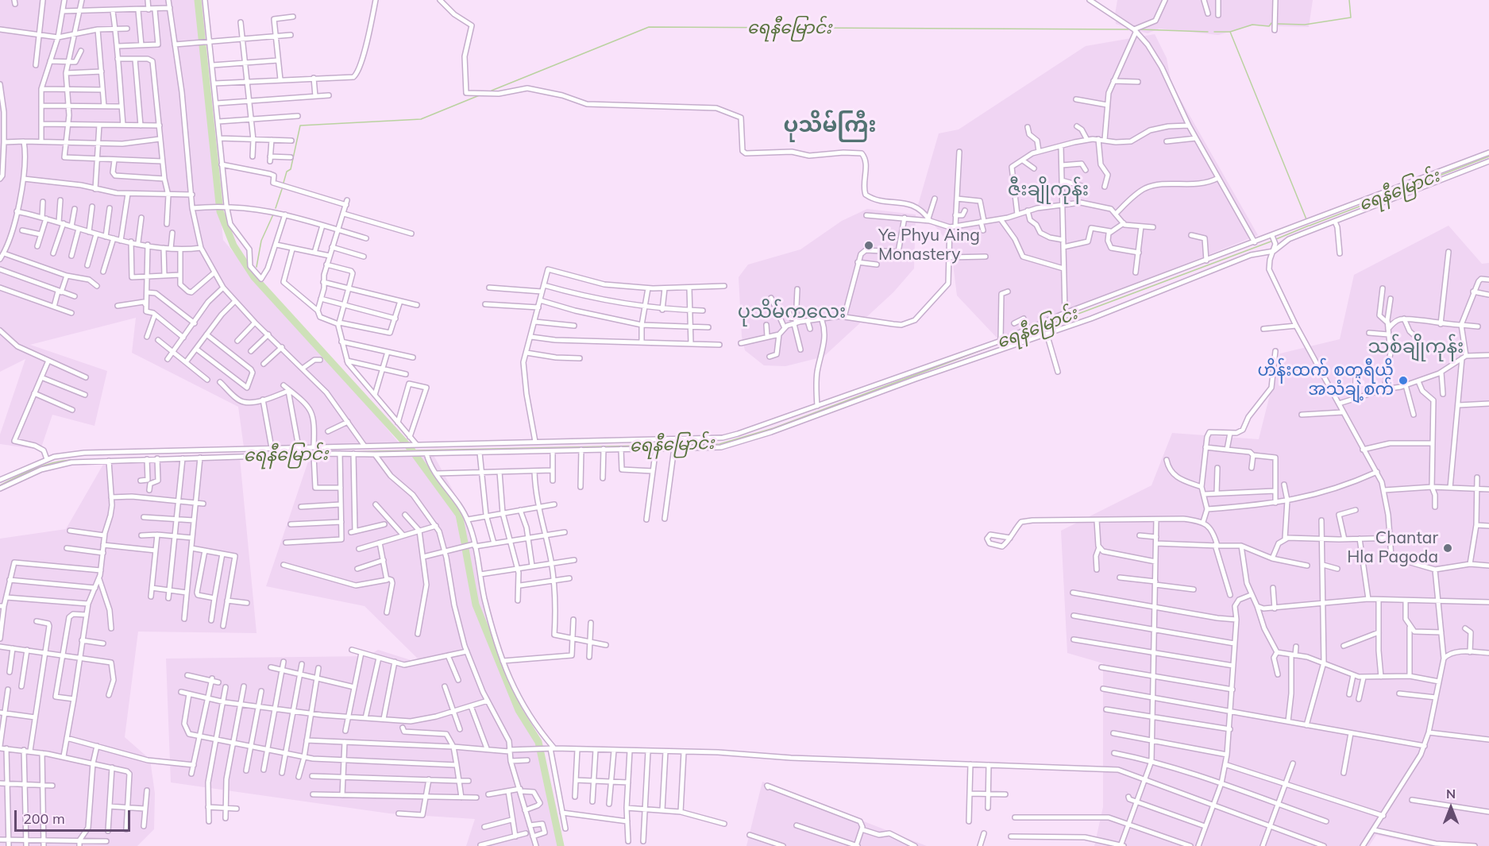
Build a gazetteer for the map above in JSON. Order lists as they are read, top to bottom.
{
  "districts": [
    "ပုသိမ်ကြီး",
    "ဇီးချိုကုန်း",
    "ပုသိမ်ကလေး",
    "သစ်ချိုကုန်း"
  ],
  "water": ["ရေနီမြောင်း"],
  "places": ["Ye Phyu Aing Monastery", "ဟိန်းထက် စတူရီယို အသံချဲ့စက်", "Chantar Hla Pagoda"],
  "scale_bar": "200 m",
  "north": "top"
}
